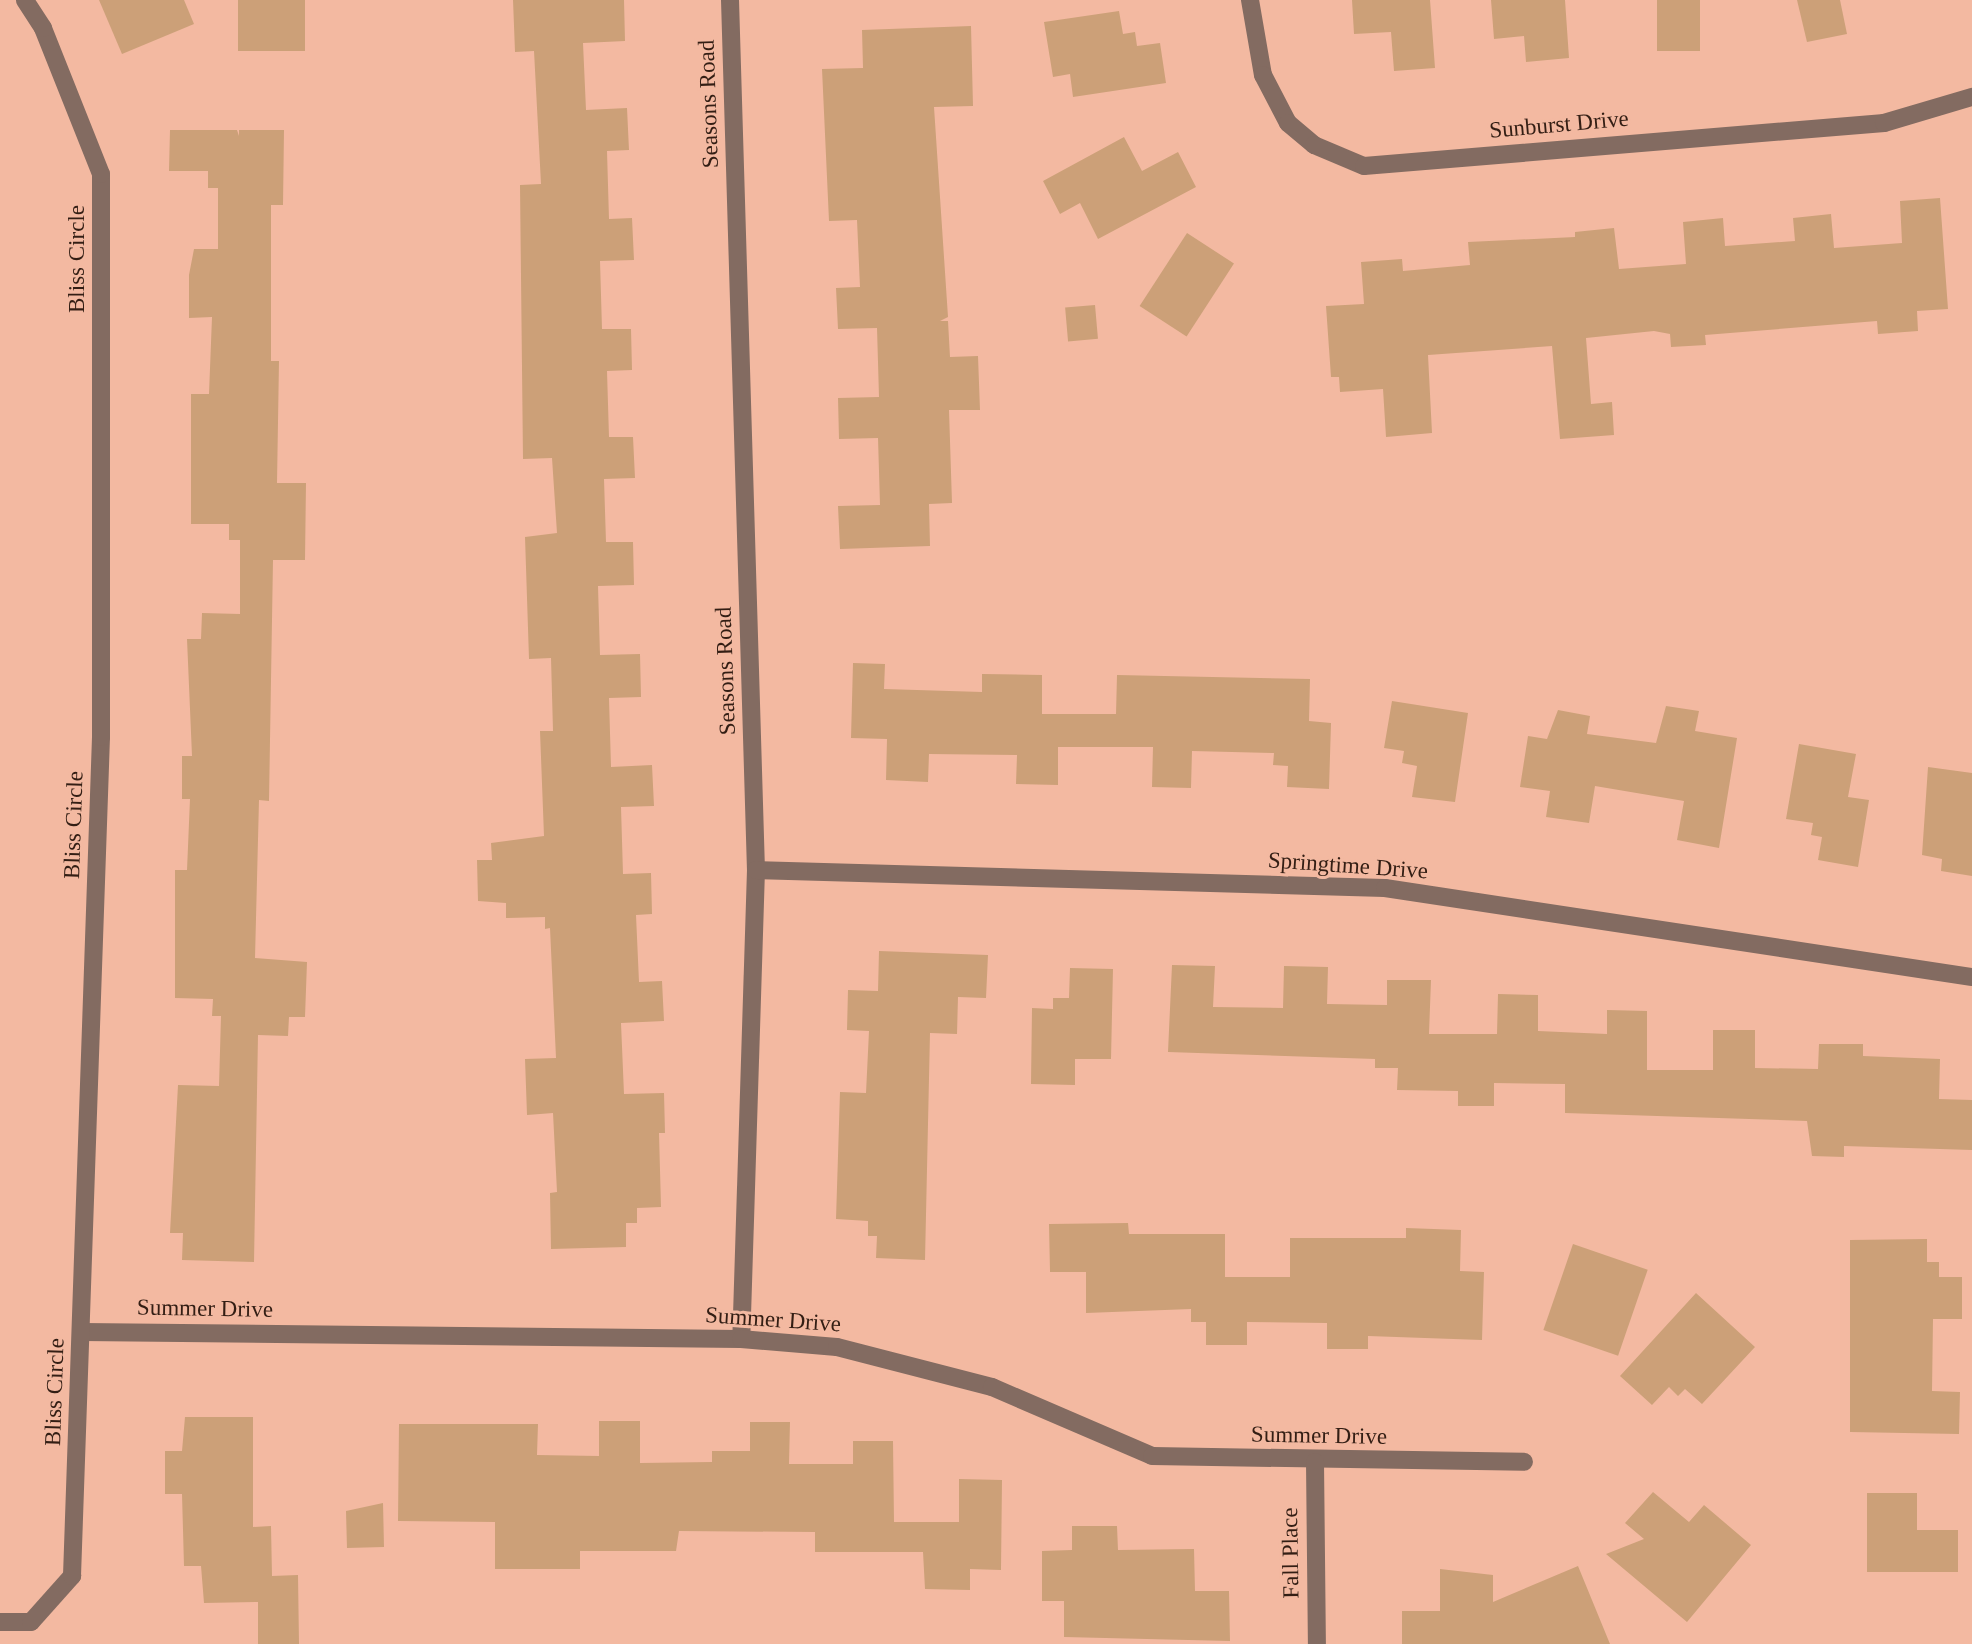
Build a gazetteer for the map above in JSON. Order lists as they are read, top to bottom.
{
  "streets": {
    "street": [
      "Seasons Road",
      "Sunburst Drive",
      "Bliss Circle",
      "Springtime Drive",
      "Summer Drive",
      "Fall Place"
    ]
  },
  "crossings": [
    ["Seasons Road", "Springtime Drive"],
    ["Seasons Road", "Summer Drive"],
    ["Bliss Circle", "Summer Drive"],
    ["Summer Drive", "Fall Place"]
  ]
}
